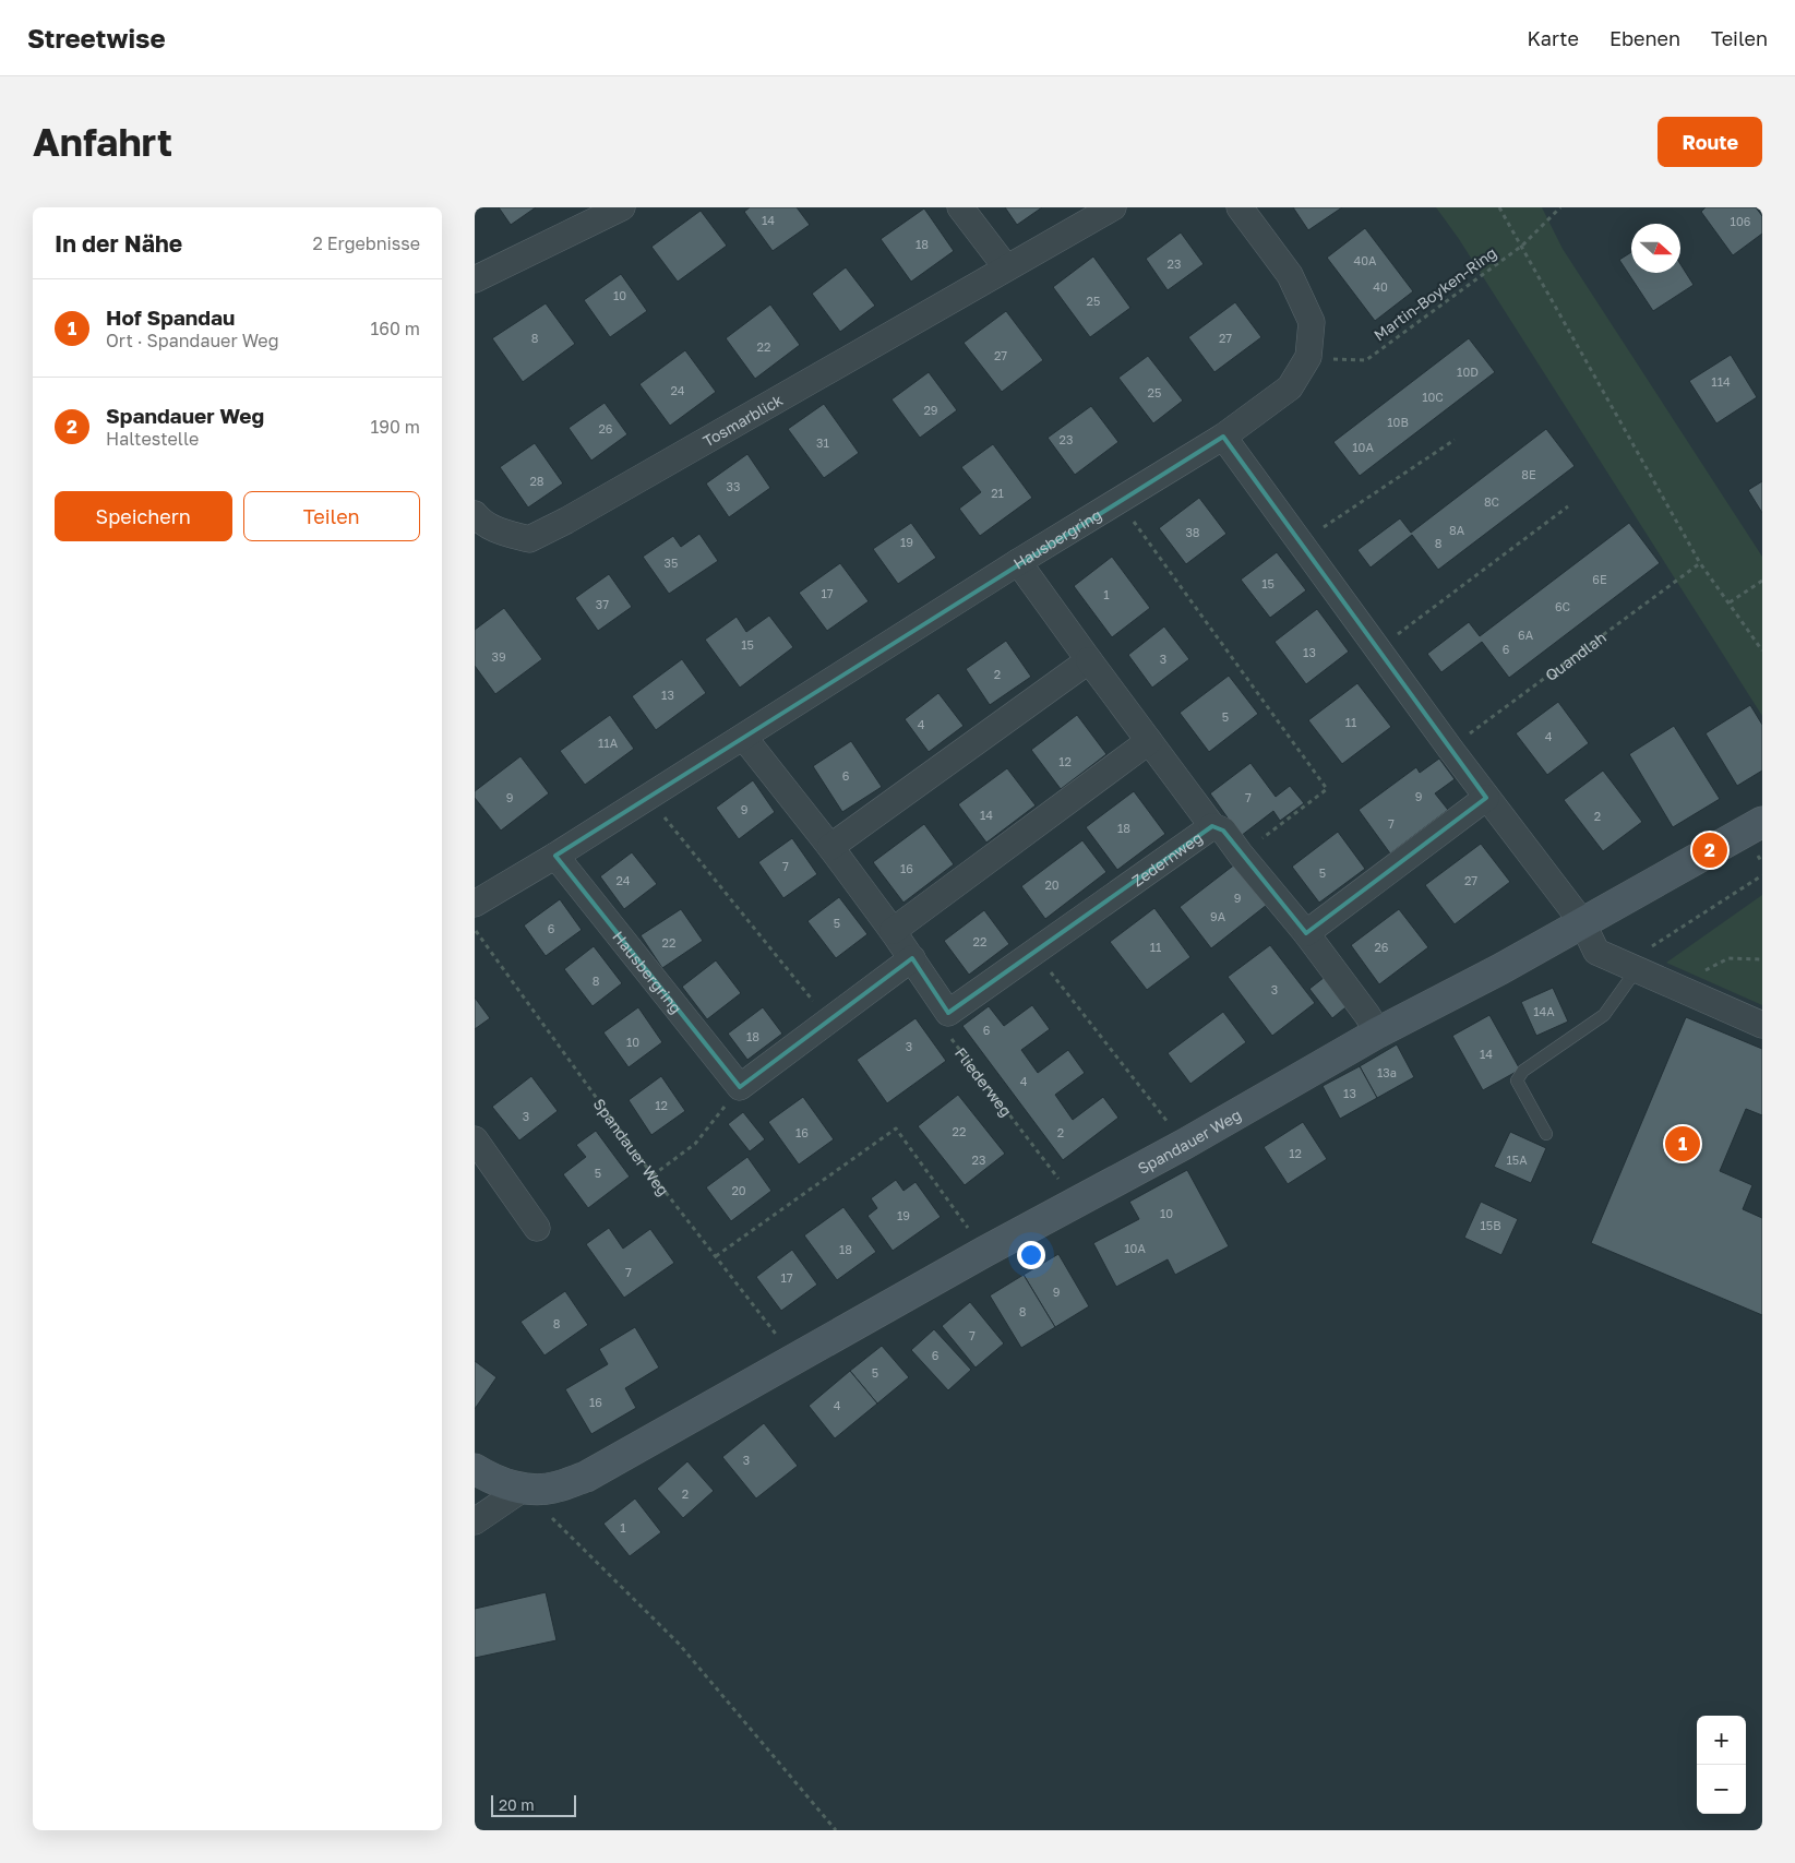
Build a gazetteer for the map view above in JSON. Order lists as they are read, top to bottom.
{
  "streets": {
    "street": [
      "Tosmarblick",
      "Hausbergring",
      "Zedernweg",
      "Spandauer Weg"
    ],
    "path": ["Martin-Boyken-Ring", "Quandlah", "Fliederweg"]
  },
  "crossings": [
    ["Martin-Boyken-Ring", "Hausbergring"],
    ["Hausbergring", "Zedernweg"],
    ["Zedernweg", "Fliederweg"],
    ["Fliederweg", "Spandauer Weg"]
  ],
  "house_numbers": [
    "14",
    "106",
    "18",
    "40A",
    "23",
    "40",
    "10",
    "25",
    "8",
    "27",
    "22",
    "27",
    "10D",
    "114",
    "24",
    "25",
    "10C",
    "29",
    "10B",
    "26",
    "23",
    "31",
    "10A",
    "8E",
    "28",
    "33",
    "21",
    "8C",
    "8A",
    "38",
    "19",
    "8",
    "35",
    "6E",
    "15",
    "17",
    "1",
    "37",
    "6C",
    "6A",
    "15",
    "6",
    "13",
    "39",
    "3",
    "2",
    "13",
    "5",
    "11",
    "4",
    "4",
    "11A",
    "12",
    "6",
    "9",
    "9",
    "7",
    "9",
    "14",
    "2",
    "7",
    "18",
    "7",
    "16",
    "5",
    "24",
    "27",
    "20",
    "9",
    "9A",
    "5",
    "6",
    "22",
    "22",
    "11",
    "26",
    "8",
    "3",
    "14A",
    "6",
    "18",
    "10",
    "3",
    "14",
    "13a",
    "4",
    "13",
    "12",
    "3",
    "22",
    "16",
    "2",
    "12",
    "23",
    "15A",
    "5",
    "20",
    "10",
    "19",
    "15B",
    "10A",
    "18",
    "7",
    "17",
    "9",
    "8",
    "8",
    "7",
    "6",
    "5",
    "16",
    "4",
    "3",
    "2",
    "1"
  ],
  "scale_bar": "20 m",
  "north": "right",
  "page": {
    "header": "Streetwise",
    "nav": ["Karte", "Ebenen", "Teilen"],
    "buttons": [
      "Route",
      ["Speichern", "Teilen"]
    ],
    "title": "Anfahrt",
    "heading": ["In der Nähe", "2 Ergebnisse"],
    "list": [
      {
        "mark": "1",
        "name": "Hof Spandau",
        "note": "Ort · Spandauer Weg",
        "value": "160 m"
      },
      {
        "mark": "2",
        "name": "Spandauer Weg",
        "note": "Haltestelle",
        "value": "190 m"
      }
    ],
    "pins": ["2", "1"],
    "map_buttons": ["+", "−"],
    "scale": "20 m"
  }
}
